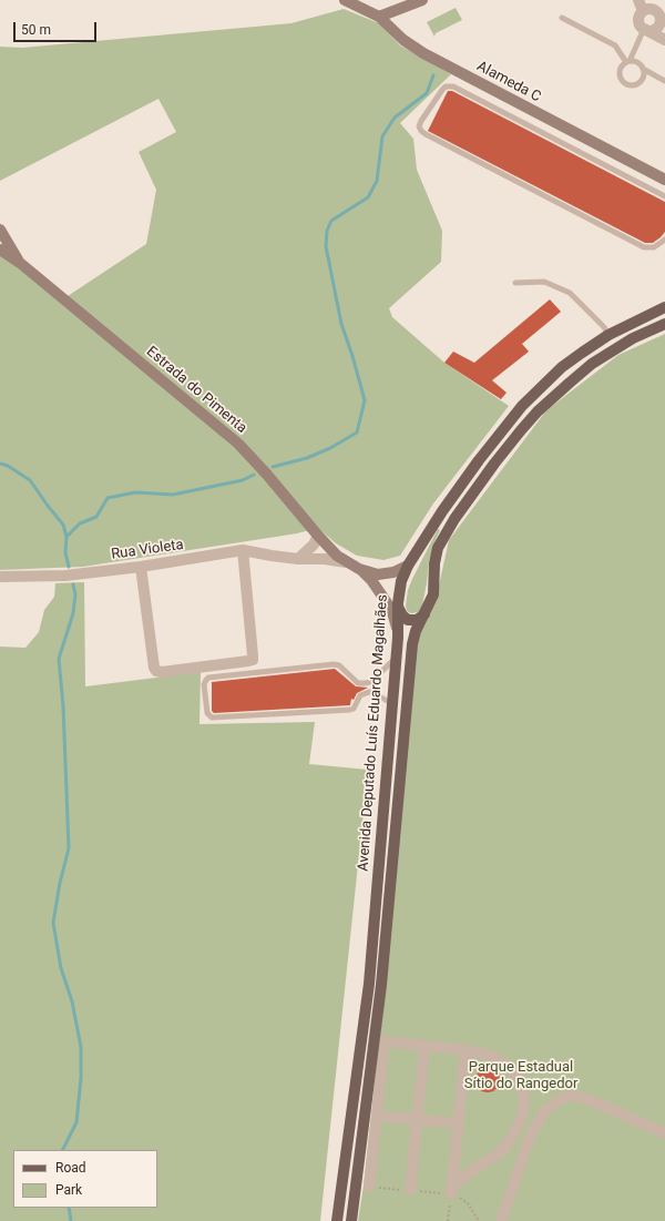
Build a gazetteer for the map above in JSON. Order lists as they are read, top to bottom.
{
  "streets": {
    "main road": ["Alameda C", "Estrada do Pimenta", "Avenida Deputado Luís Eduardo Magalhães"],
    "street": ["Rua Violeta"]
  },
  "crossings": [
    ["Estrada do Pimenta", "Rua Violeta"],
    ["Estrada do Pimenta", "Avenida Deputado Luís Eduardo Magalhães"]
  ],
  "parks": ["Parque Estadual Sítio do Rangedor"],
  "legend": ["Road", "Park"],
  "scale_bar": "50 m"
}
